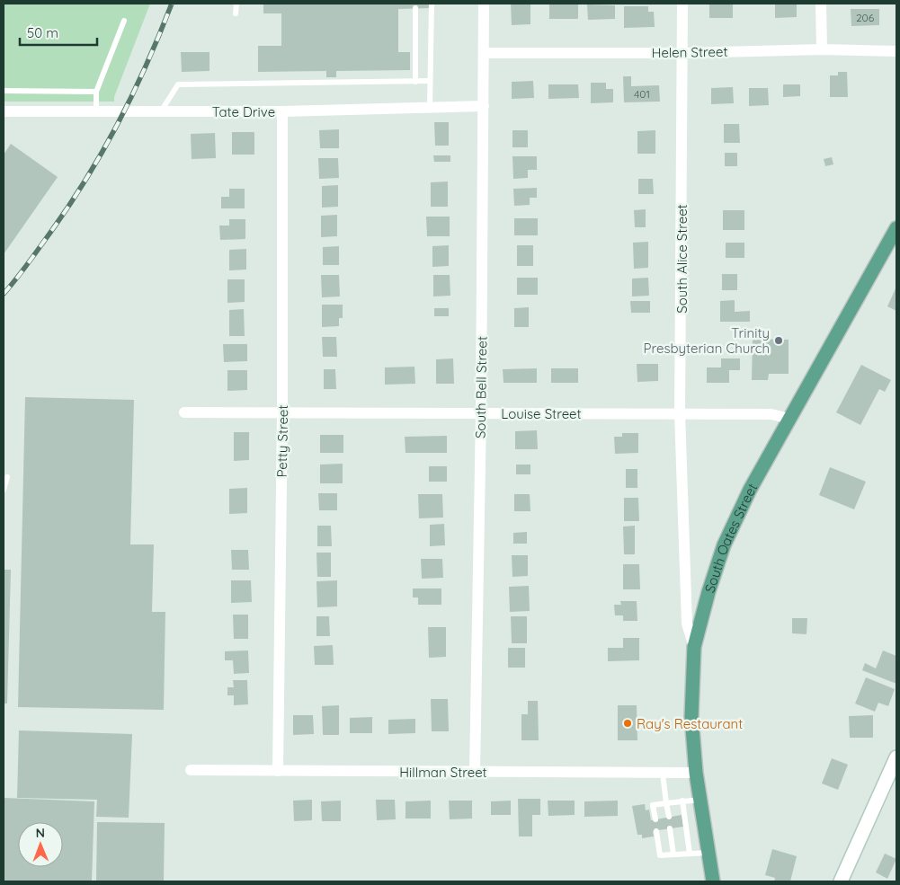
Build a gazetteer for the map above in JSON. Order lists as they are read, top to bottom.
{
  "streets": {
    "main road": ["South Oates Street"],
    "street": [
      "Helen Street",
      "Tate Drive",
      "South Alice Street",
      "South Bell Street",
      "Louise Street",
      "Petty Street",
      "Hillman Street"
    ]
  },
  "crossings": [
    ["Helen Street", "South Alice Street"],
    ["Helen Street", "South Bell Street"],
    ["Tate Drive", "South Bell Street"],
    ["Tate Drive", "Petty Street"],
    ["South Alice Street", "Louise Street"],
    ["South Alice Street", "South Oates Street"],
    ["South Bell Street", "Louise Street"],
    ["South Bell Street", "Hillman Street"],
    ["Louise Street", "Petty Street"],
    ["Louise Street", "South Oates Street"],
    ["Petty Street", "Hillman Street"],
    ["South Oates Street", "Hillman Street"]
  ],
  "places": ["Trinity Presbyterian Church", "Ray's Restaurant"],
  "house_numbers": ["206", "401"],
  "scale_bar": "50 m",
  "north": "top"
}
